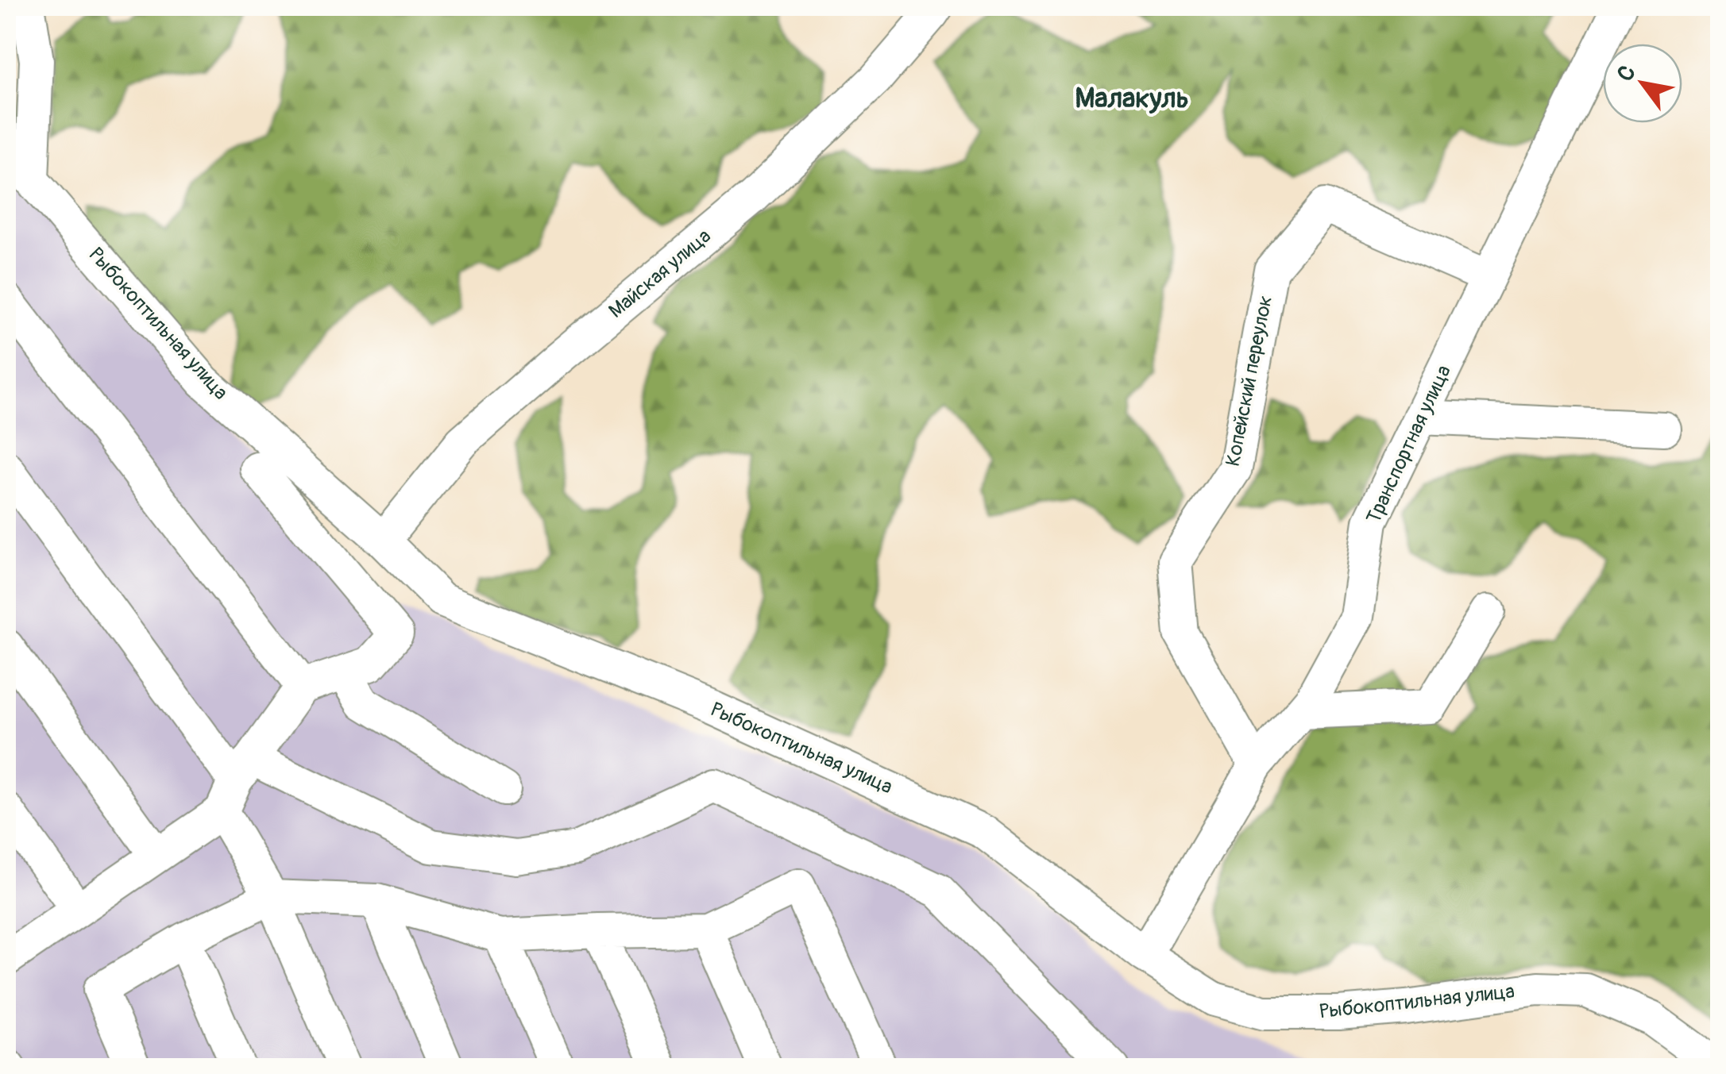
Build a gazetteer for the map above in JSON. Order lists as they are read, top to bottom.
{
  "streets": {
    "street": [
      "Майская улица",
      "Рыбокоптильная улица",
      "Копейский переулок",
      "Транспортная улица"
    ]
  },
  "crossings": [
    ["Майская улица", "Рыбокоптильная улица"],
    ["Рыбокоптильная улица", "Транспортная улица"],
    ["Копейский переулок", "Транспортная улица"]
  ],
  "districts": ["Малакуль"],
  "north": "top left"
}
